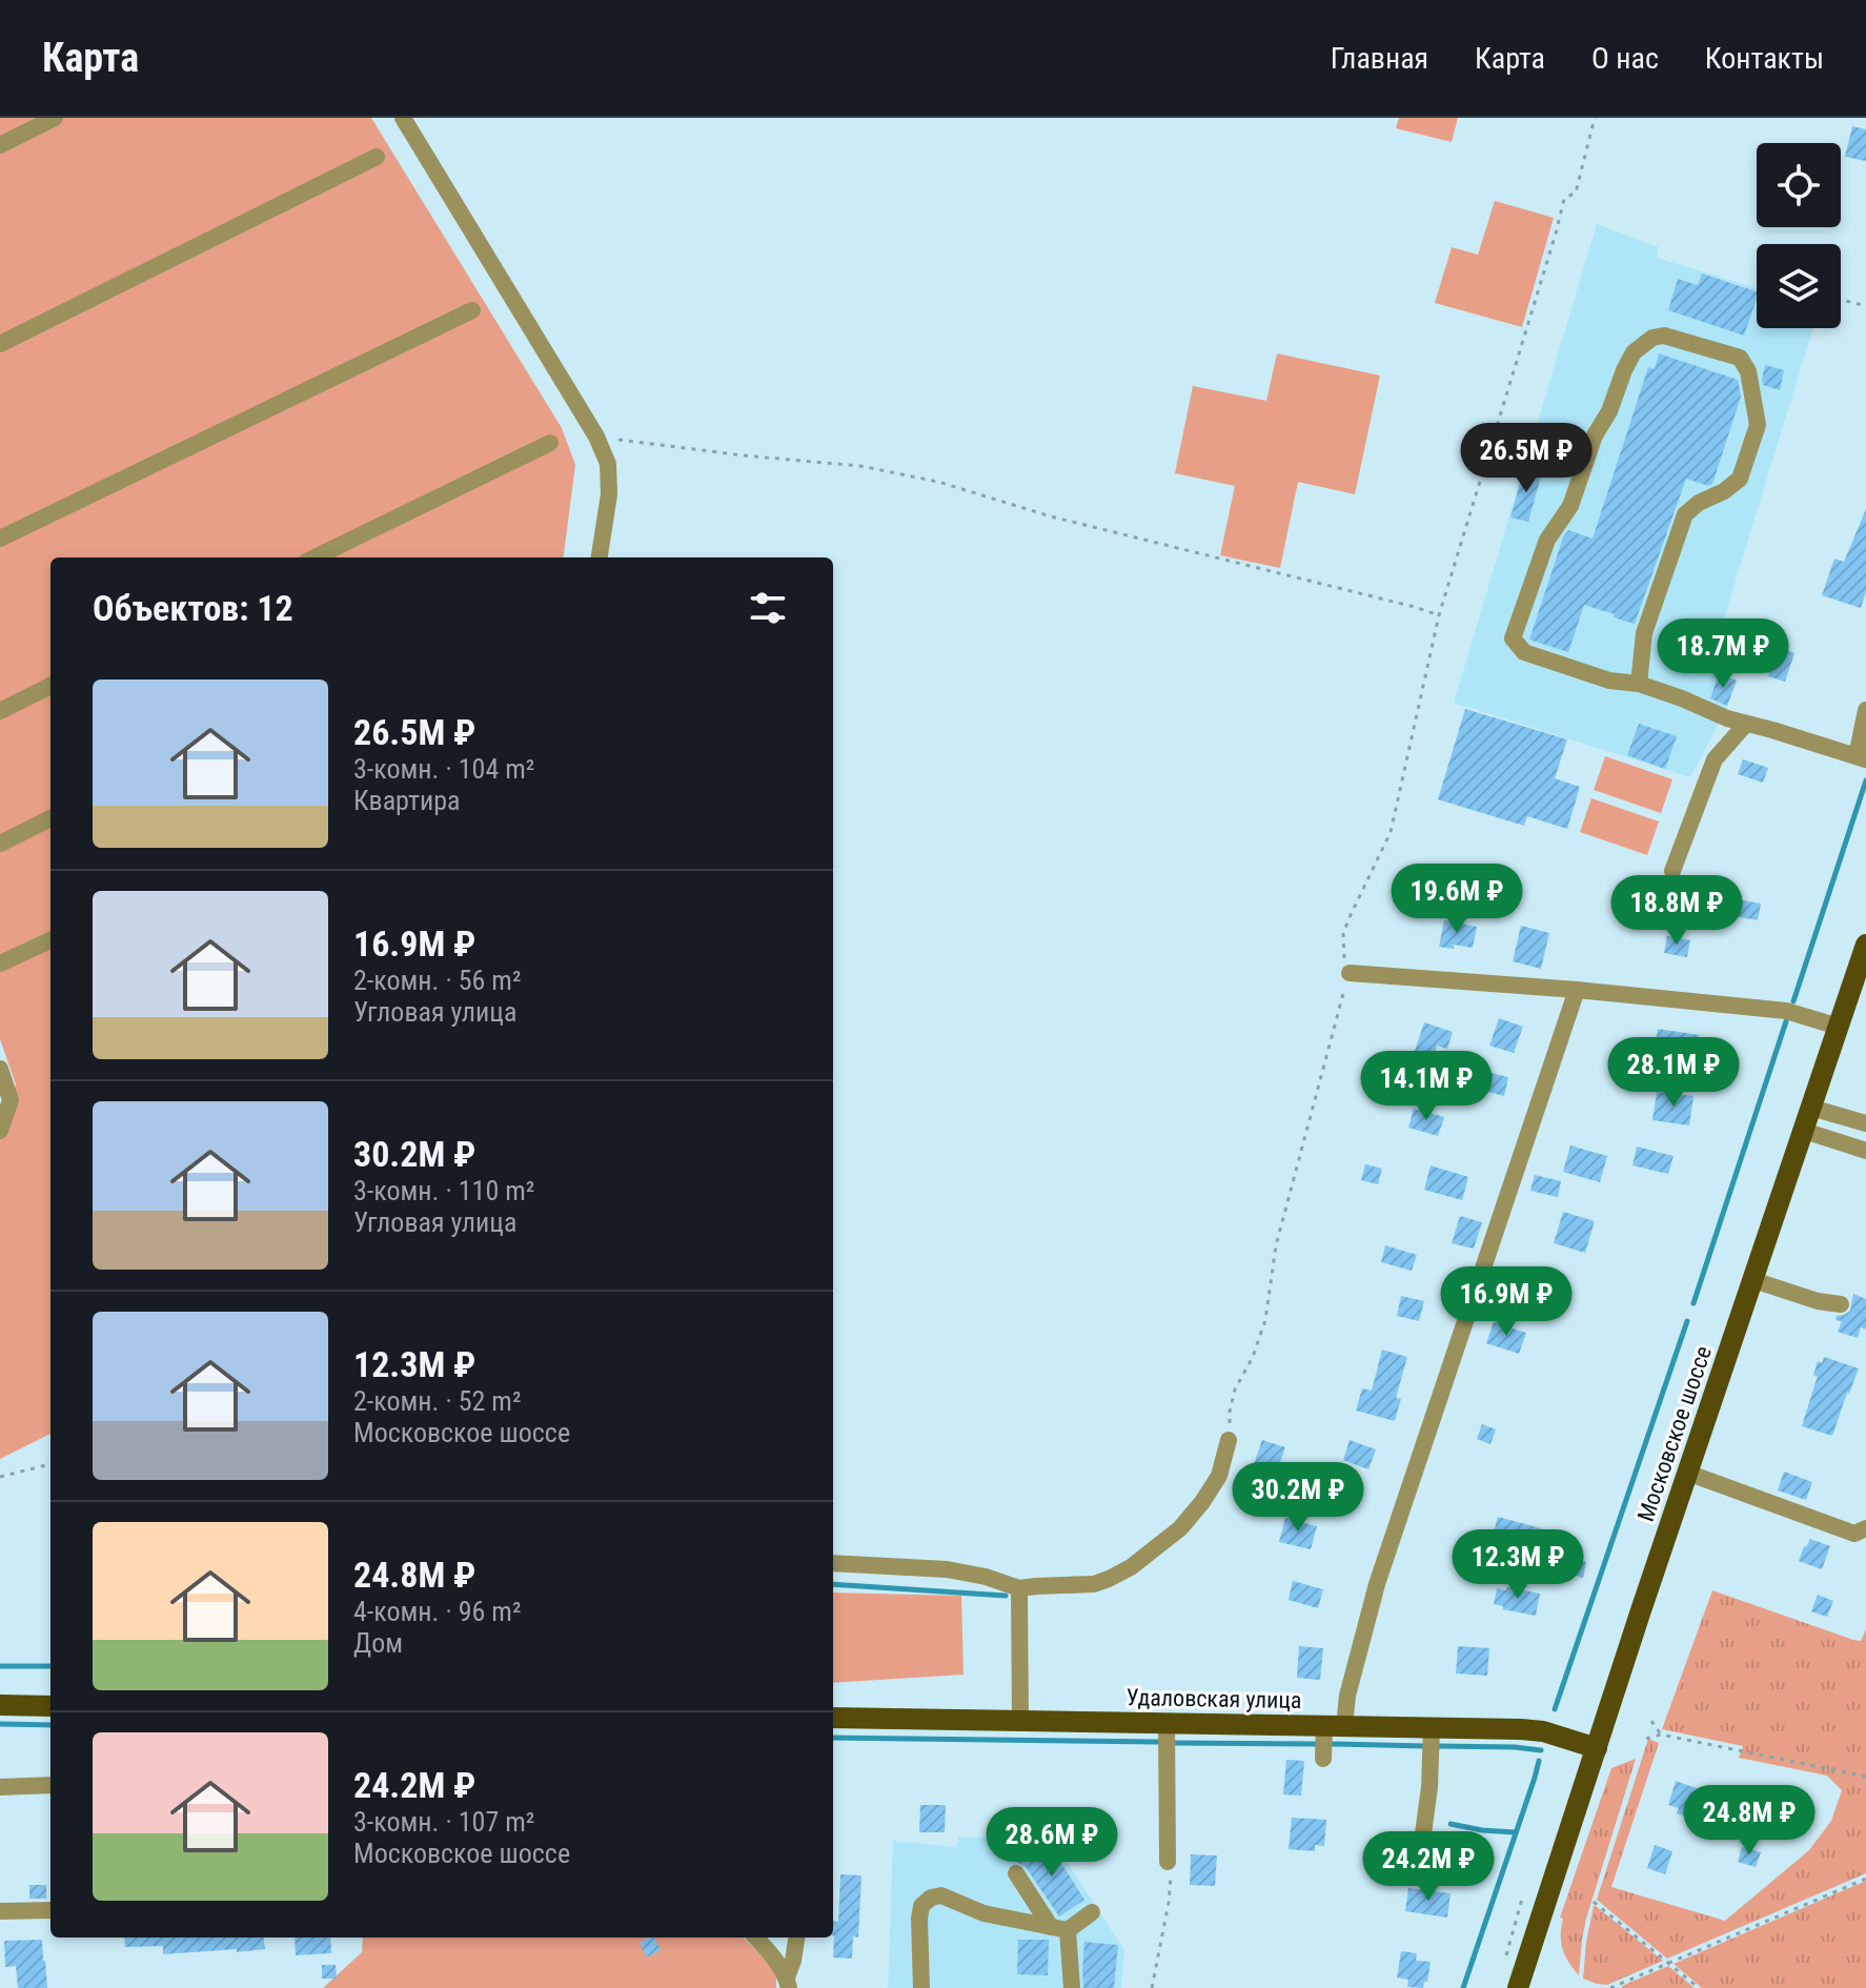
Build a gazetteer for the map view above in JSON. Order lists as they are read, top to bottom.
{
  "streets": {
    "main road": ["Московское шоссе", "Удаловская улица"]
  },
  "crossings": [
    ["Московское шоссе", "Удаловская улица"]
  ],
  "page": {
    "header": "Карта",
    "nav": [
      "Главная",
      "Карта",
      "О нас",
      "Контакты"
    ],
    "price": [
      "26.5M ₽",
      "18.7M ₽",
      "19.6M ₽",
      "18.8M ₽",
      "28.1M ₽",
      "14.1M ₽",
      "16.9M ₽",
      "30.2M ₽",
      "12.3M ₽",
      "24.8M ₽",
      "28.6M ₽",
      "24.2M ₽"
    ],
    "heading": "Объектов: 12",
    "list": [
      {
        "name": "26.5M ₽",
        "note": "3-комн. · 104 m² · Квартира"
      },
      {
        "name": "16.9M ₽",
        "note": "2-комн. · 56 m² · Угловая улица"
      },
      {
        "name": "30.2M ₽",
        "note": "3-комн. · 110 m² · Угловая улица"
      },
      {
        "name": "12.3M ₽",
        "note": "2-комн. · 52 m² · Московское шоссе"
      },
      {
        "name": "24.8M ₽",
        "note": "4-комн. · 96 m² · Дом"
      },
      {
        "name": "24.2M ₽",
        "note": "3-комн. · 107 m² · Московское шоссе"
      }
    ]
  }
}
